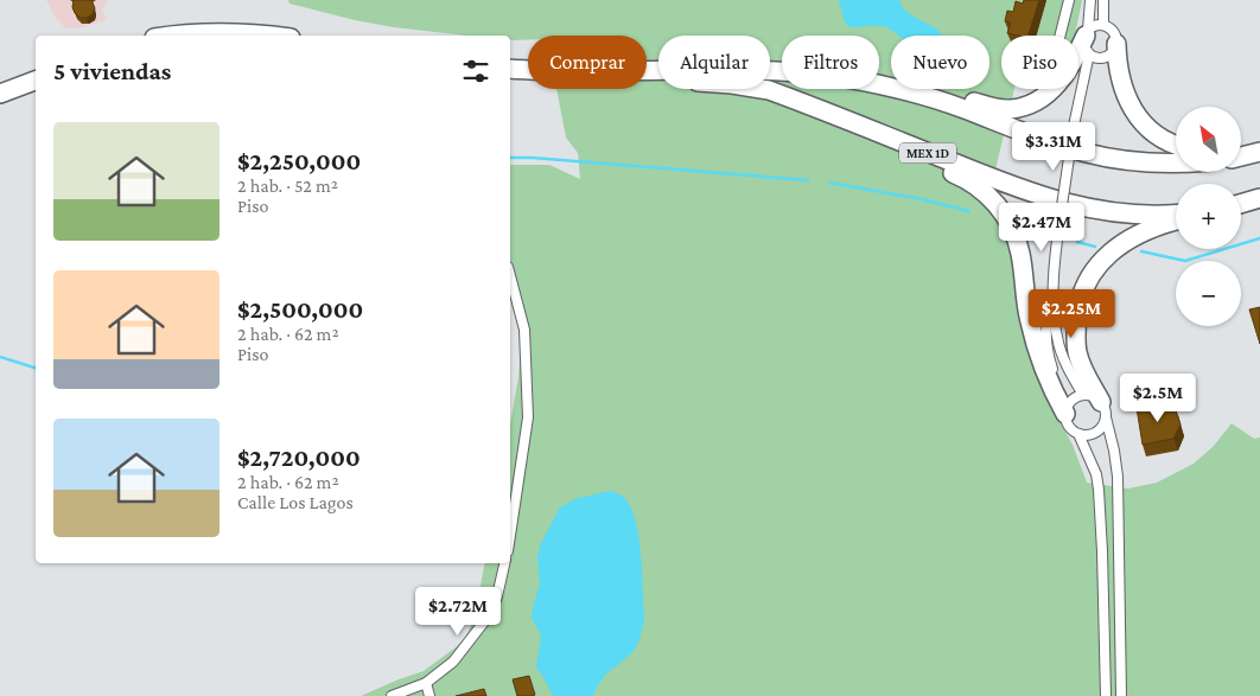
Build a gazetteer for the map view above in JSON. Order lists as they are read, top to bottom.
{
  "streets": {
    "highway": ["MEX 1D"]
  },
  "north": "top left",
  "page": {
    "chip": [
      "Comprar",
      "Alquilar",
      "Filtros",
      "Nuevo",
      "Piso"
    ],
    "heading": "5 viviendas",
    "map_buttons": ["+", "−"],
    "list": [
      {
        "name": "$2,250,000",
        "note": "2 hab. · 52 m² · Piso"
      },
      {
        "name": "$2,500,000",
        "note": "2 hab. · 62 m² · Piso"
      },
      {
        "name": "$2,720,000",
        "note": "2 hab. · 62 m² · Calle Los Lagos"
      }
    ],
    "price": [
      "$3.31M",
      "$2.47M",
      "$2.25M",
      "$2.5M",
      "$2.72M"
    ]
  }
}
